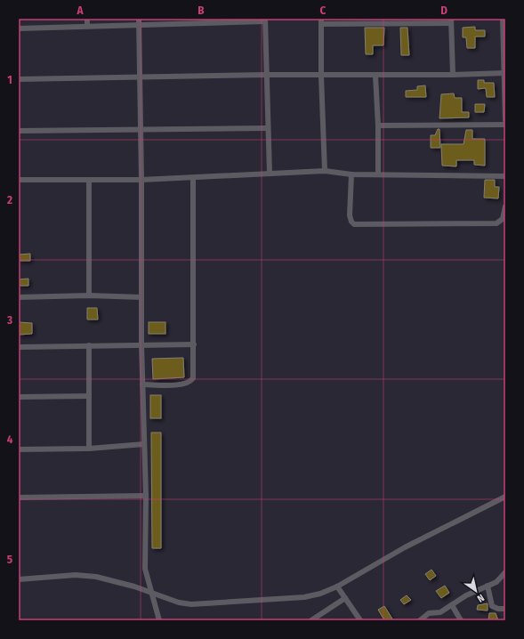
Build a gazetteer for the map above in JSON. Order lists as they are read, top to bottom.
{
  "north": "bottom right",
  "grid": {
    "columns": [
      "A",
      "B",
      "C",
      "D"
    ],
    "rows": [
      "1",
      "2",
      "3",
      "4",
      "5"
    ]
  }
}
